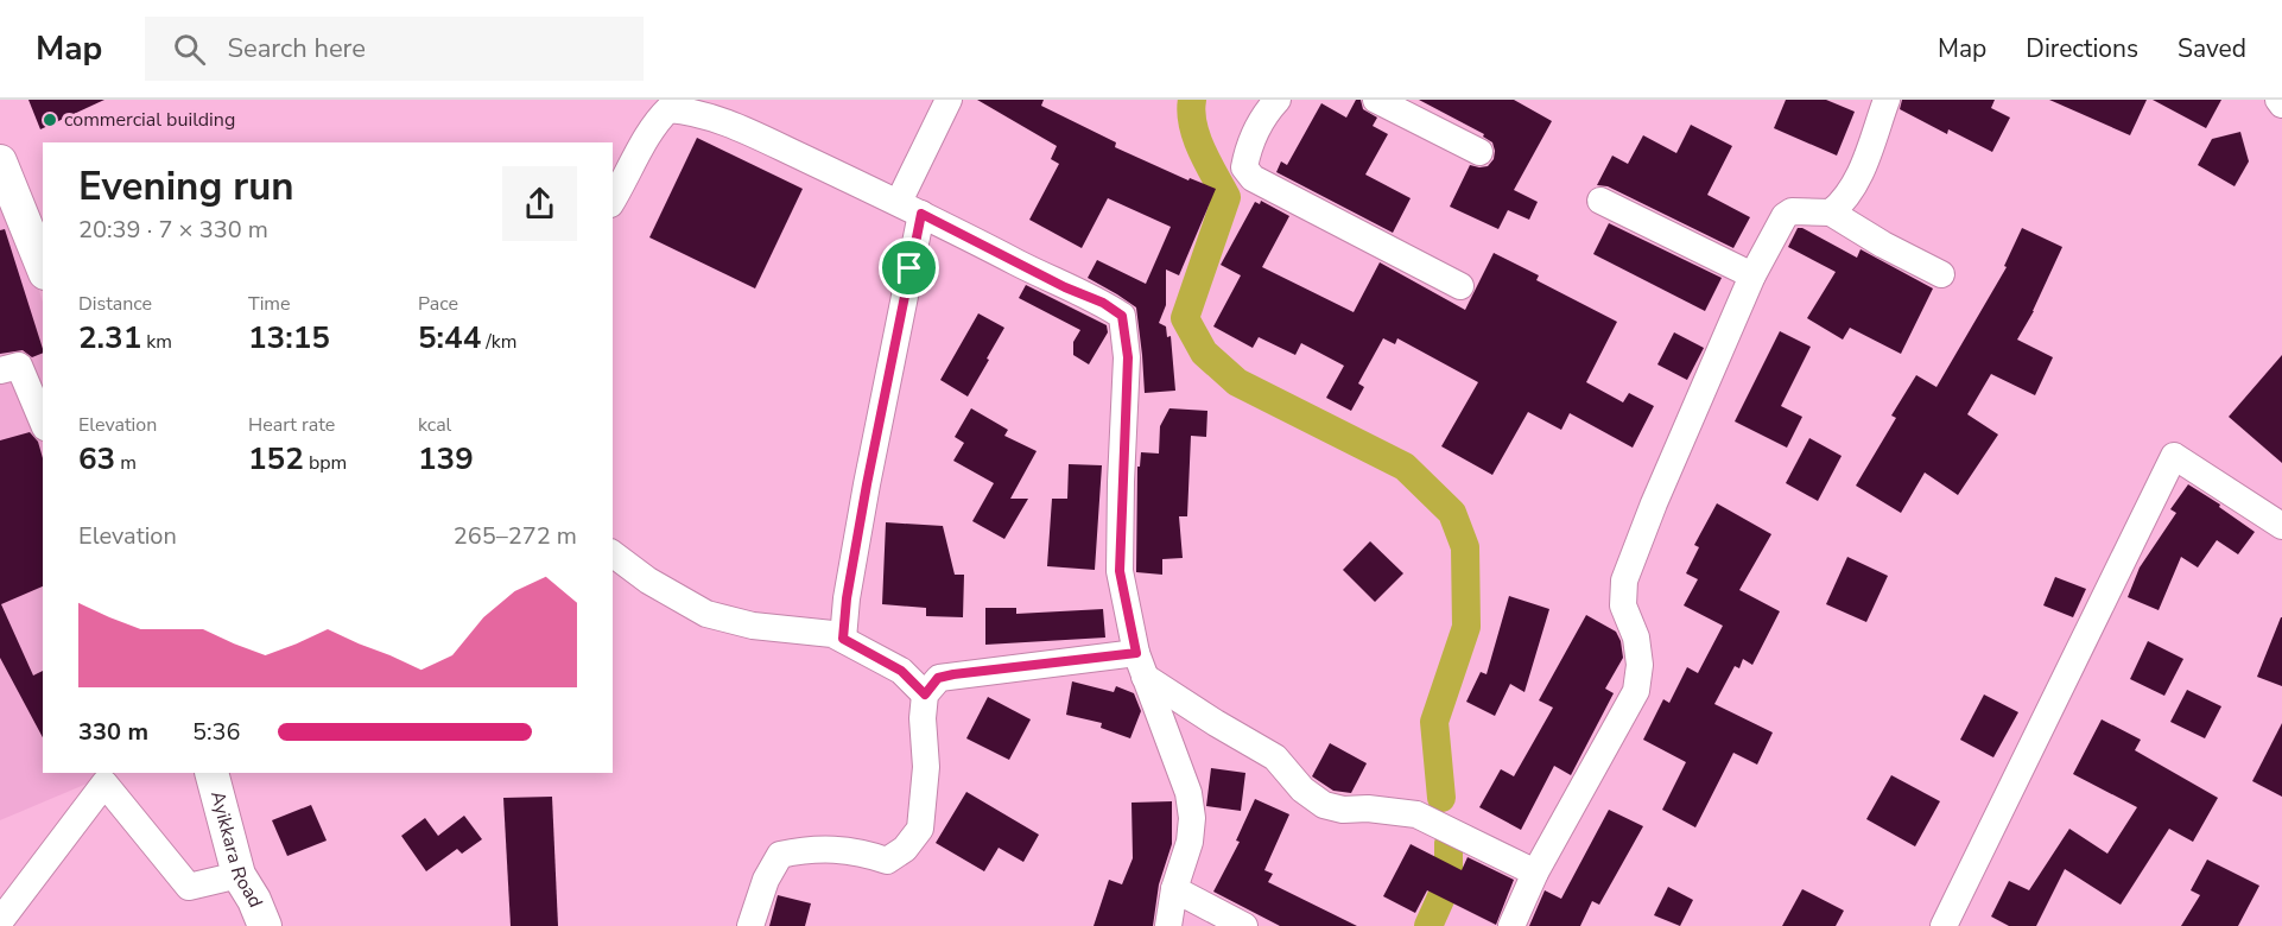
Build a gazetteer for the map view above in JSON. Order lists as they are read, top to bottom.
{
  "streets": {
    "main road": ["Ayikkara Road"]
  },
  "places": ["commercial building"],
  "page": {
    "header": "Map",
    "search": "Search here",
    "nav": ["Map", "Directions", "Saved"],
    "heading": ["Evening run", "20:39 · 7 × 330 m"],
    "stats": [
      ["Distance", "2.31 km"],
      ["Time", "13:15"],
      ["Pace", "5:44 /km"],
      ["Elevation", "63 m"],
      ["Heart rate", "152 bpm"],
      ["kcal", "139"]
    ],
    "chart": ["Elevation", "265–272 m"],
    "list": [
      {
        "name": "330 m",
        "note": "5:36"
      }
    ]
  }
}
